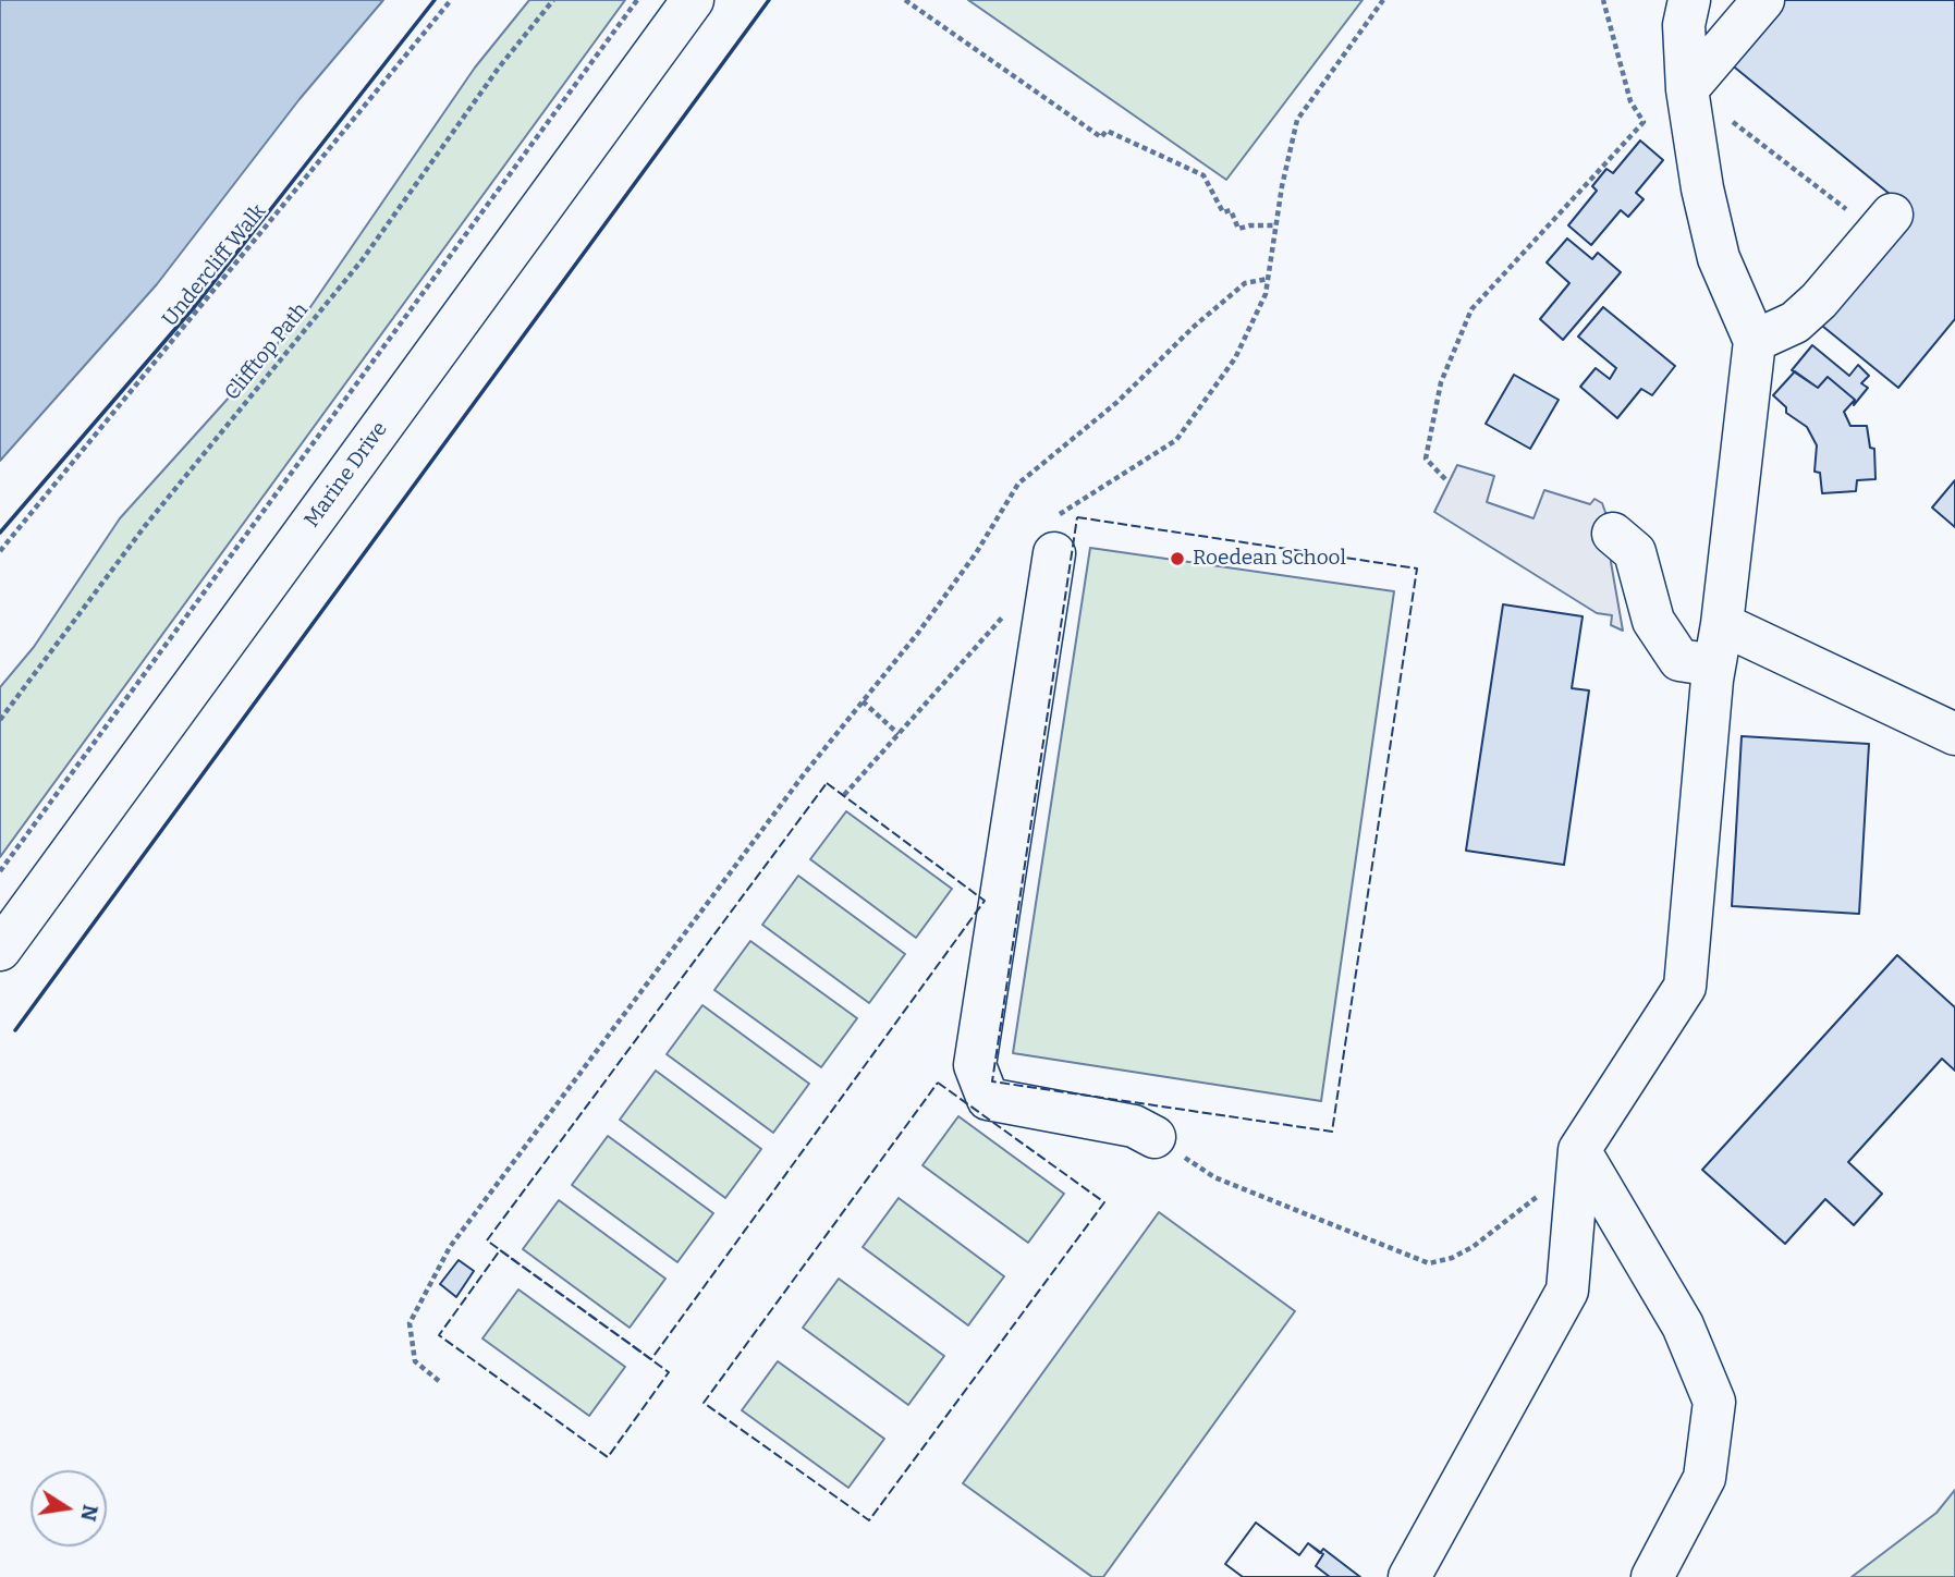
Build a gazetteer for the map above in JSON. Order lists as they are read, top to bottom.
{
  "streets": {
    "main road": ["Marine Drive"],
    "path": ["Undercliff Walk", "Clifftop Path"]
  },
  "places": ["Roedean School"],
  "north": "right"
}
